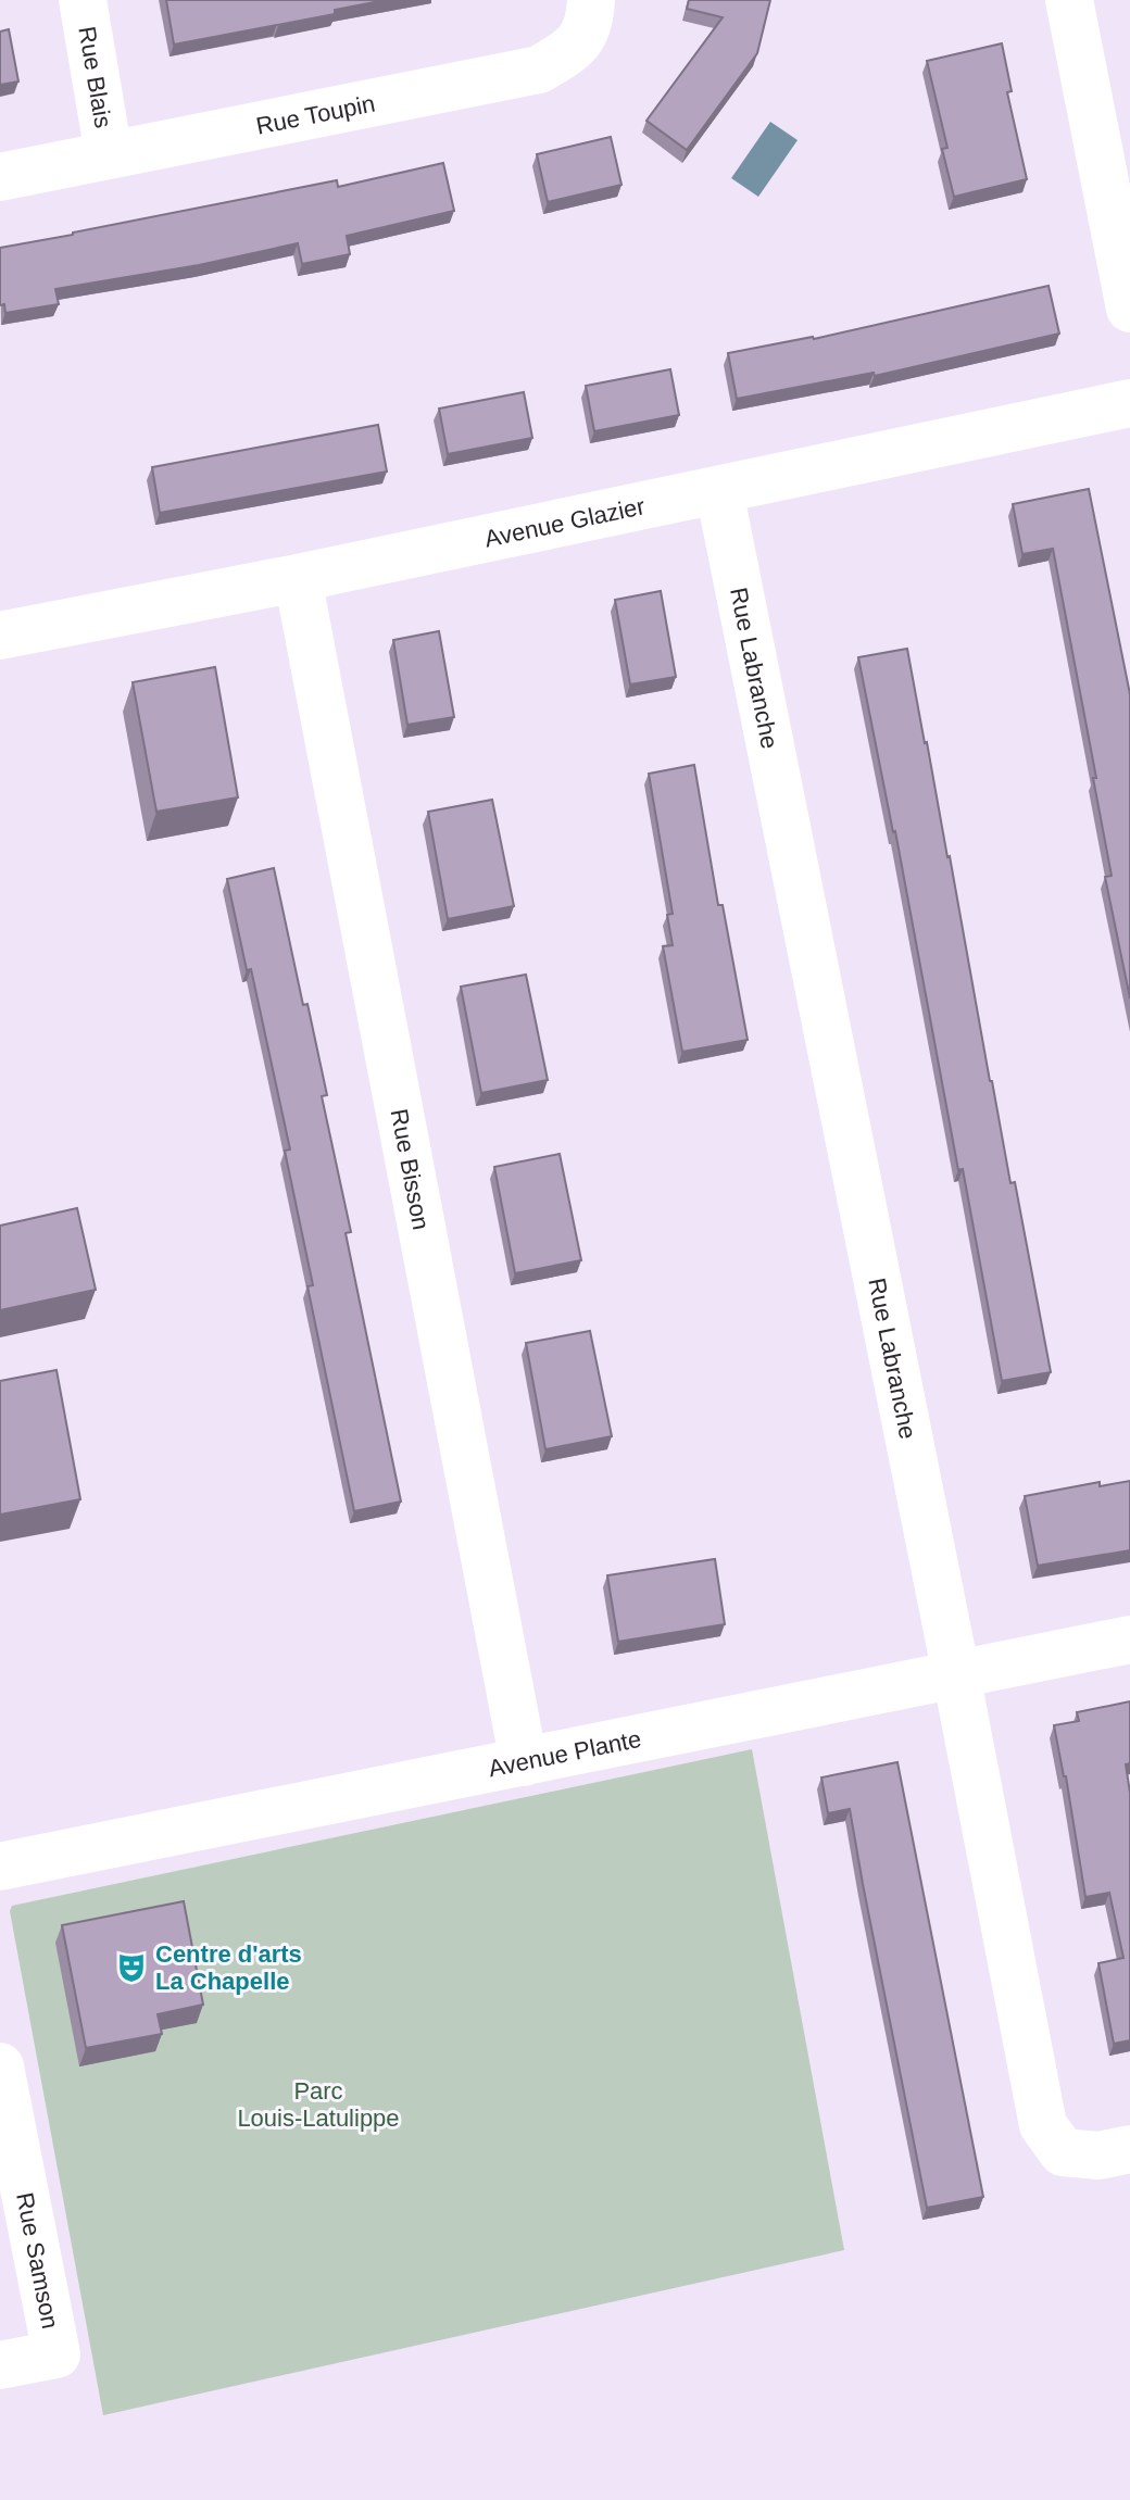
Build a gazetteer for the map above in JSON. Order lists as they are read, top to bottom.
{
  "streets": {
    "street": [
      "Rue Blais",
      "Rue Toupin",
      "Avenue Glazier",
      "Rue Labranche",
      "Rue Bisson",
      "Avenue Plante",
      "Rue Samson"
    ]
  },
  "crossings": [
    ["Rue Blais", "Rue Toupin"],
    ["Avenue Glazier", "Rue Labranche"],
    ["Avenue Glazier", "Rue Bisson"],
    ["Rue Labranche", "Avenue Plante"],
    ["Rue Bisson", "Avenue Plante"]
  ],
  "parks": ["Parc Louis-Latulippe"],
  "places": {
    "theatre": ["Centre d'arts La Chapelle"]
  }
}
